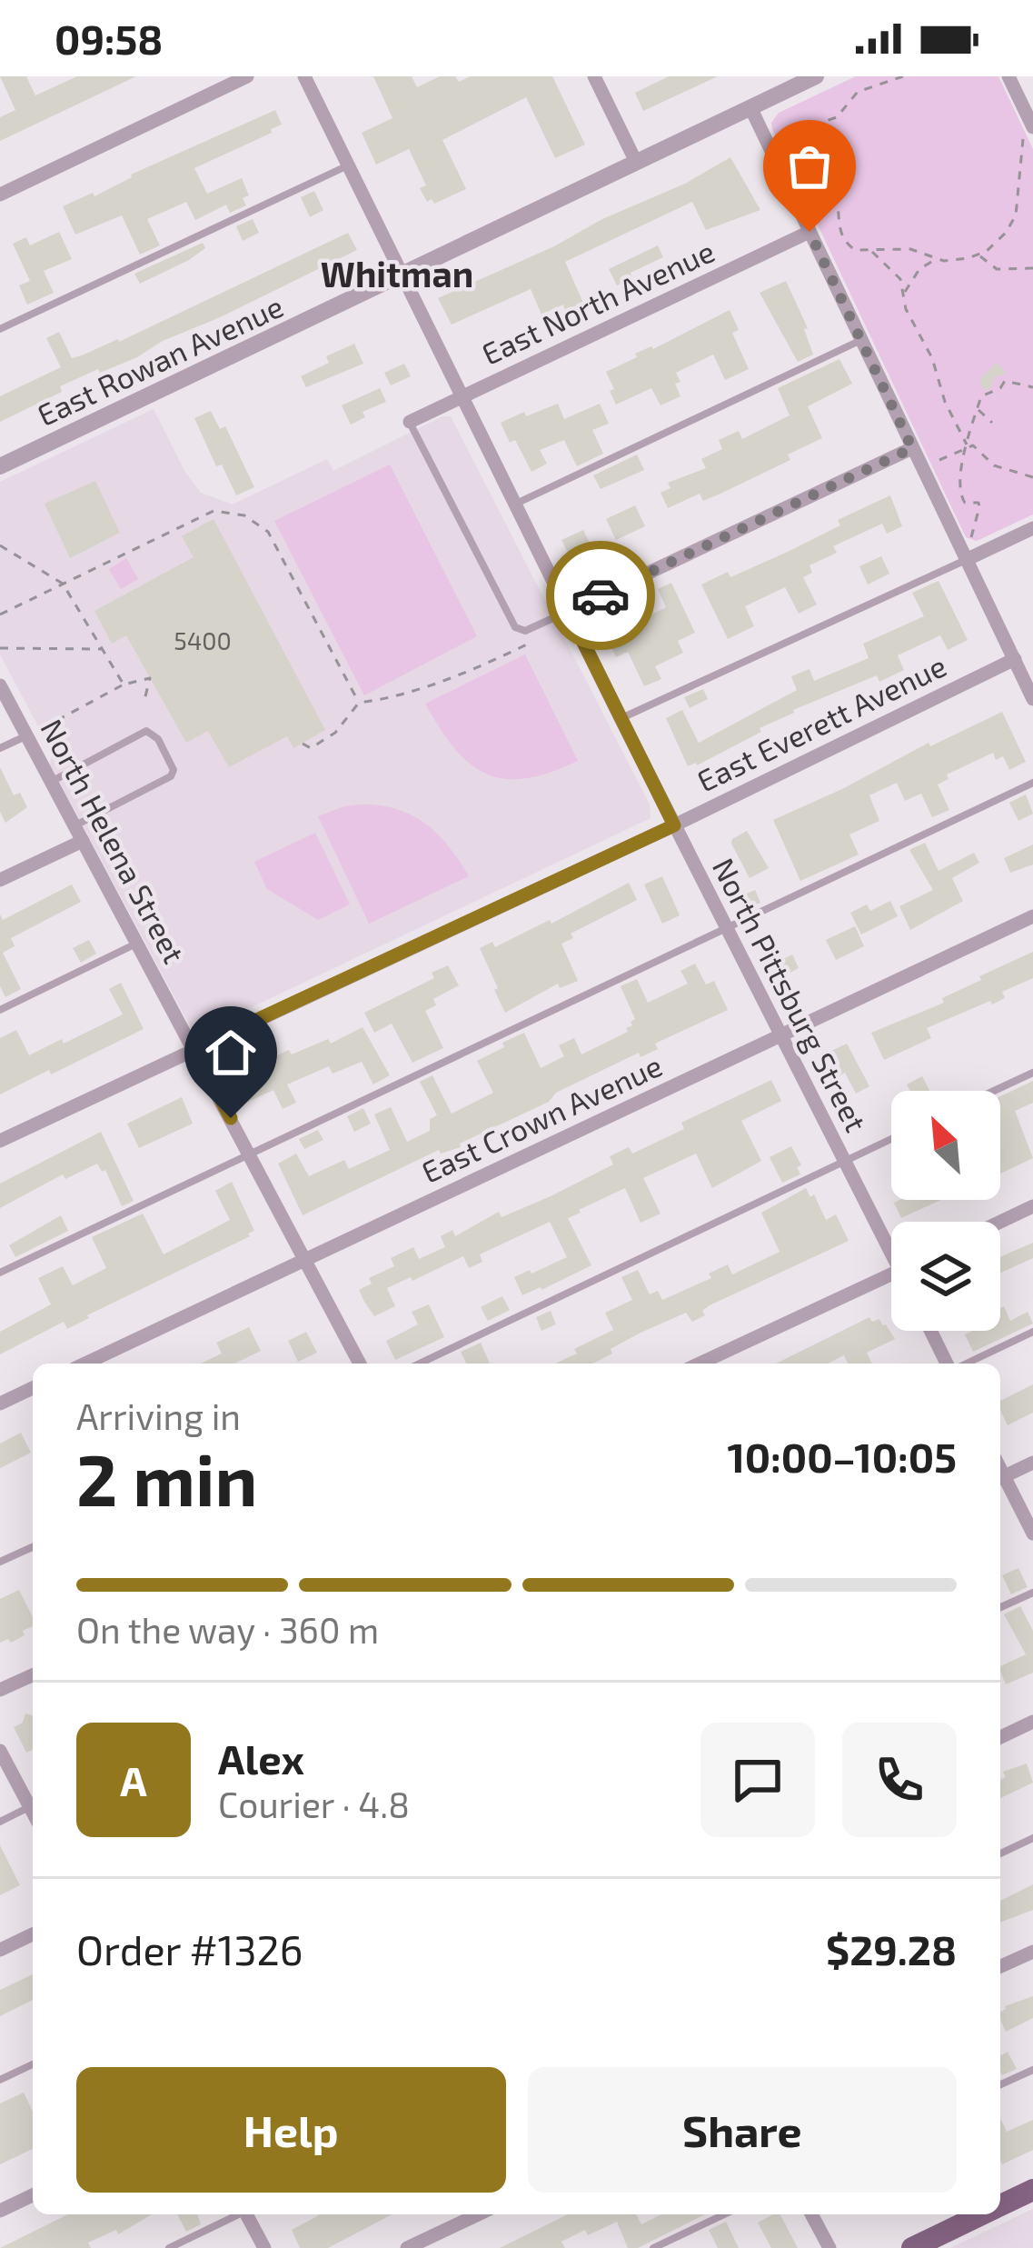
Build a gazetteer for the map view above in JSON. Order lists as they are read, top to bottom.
{
  "streets": {
    "street": [
      "East North Avenue",
      "East Rowan Avenue",
      "East Everett Avenue",
      "North Helena Street",
      "North Pittsburg Street",
      "East Crown Avenue"
    ]
  },
  "crossings": [
    ["East North Avenue", "North Pittsburg Street"],
    ["East Rowan Avenue", "North Pittsburg Street"],
    ["East Everett Avenue", "North Helena Street"],
    ["East Everett Avenue", "North Pittsburg Street"],
    ["North Helena Street", "East Crown Avenue"],
    ["North Pittsburg Street", "East Crown Avenue"]
  ],
  "districts": ["Whitman"],
  "house_numbers": ["5400"],
  "north": "top left",
  "page": {
    "status": "09:58",
    "heading": ["2 min", "Arriving in", "10:00–10:05"],
    "panel": [
      "Alex",
      "Courier · 4.8",
      "Order #1326",
      "$29.28"
    ],
    "bar": "On the way · 360 m",
    "round": "A",
    "buttons": ["Help", "Share"]
  }
}
